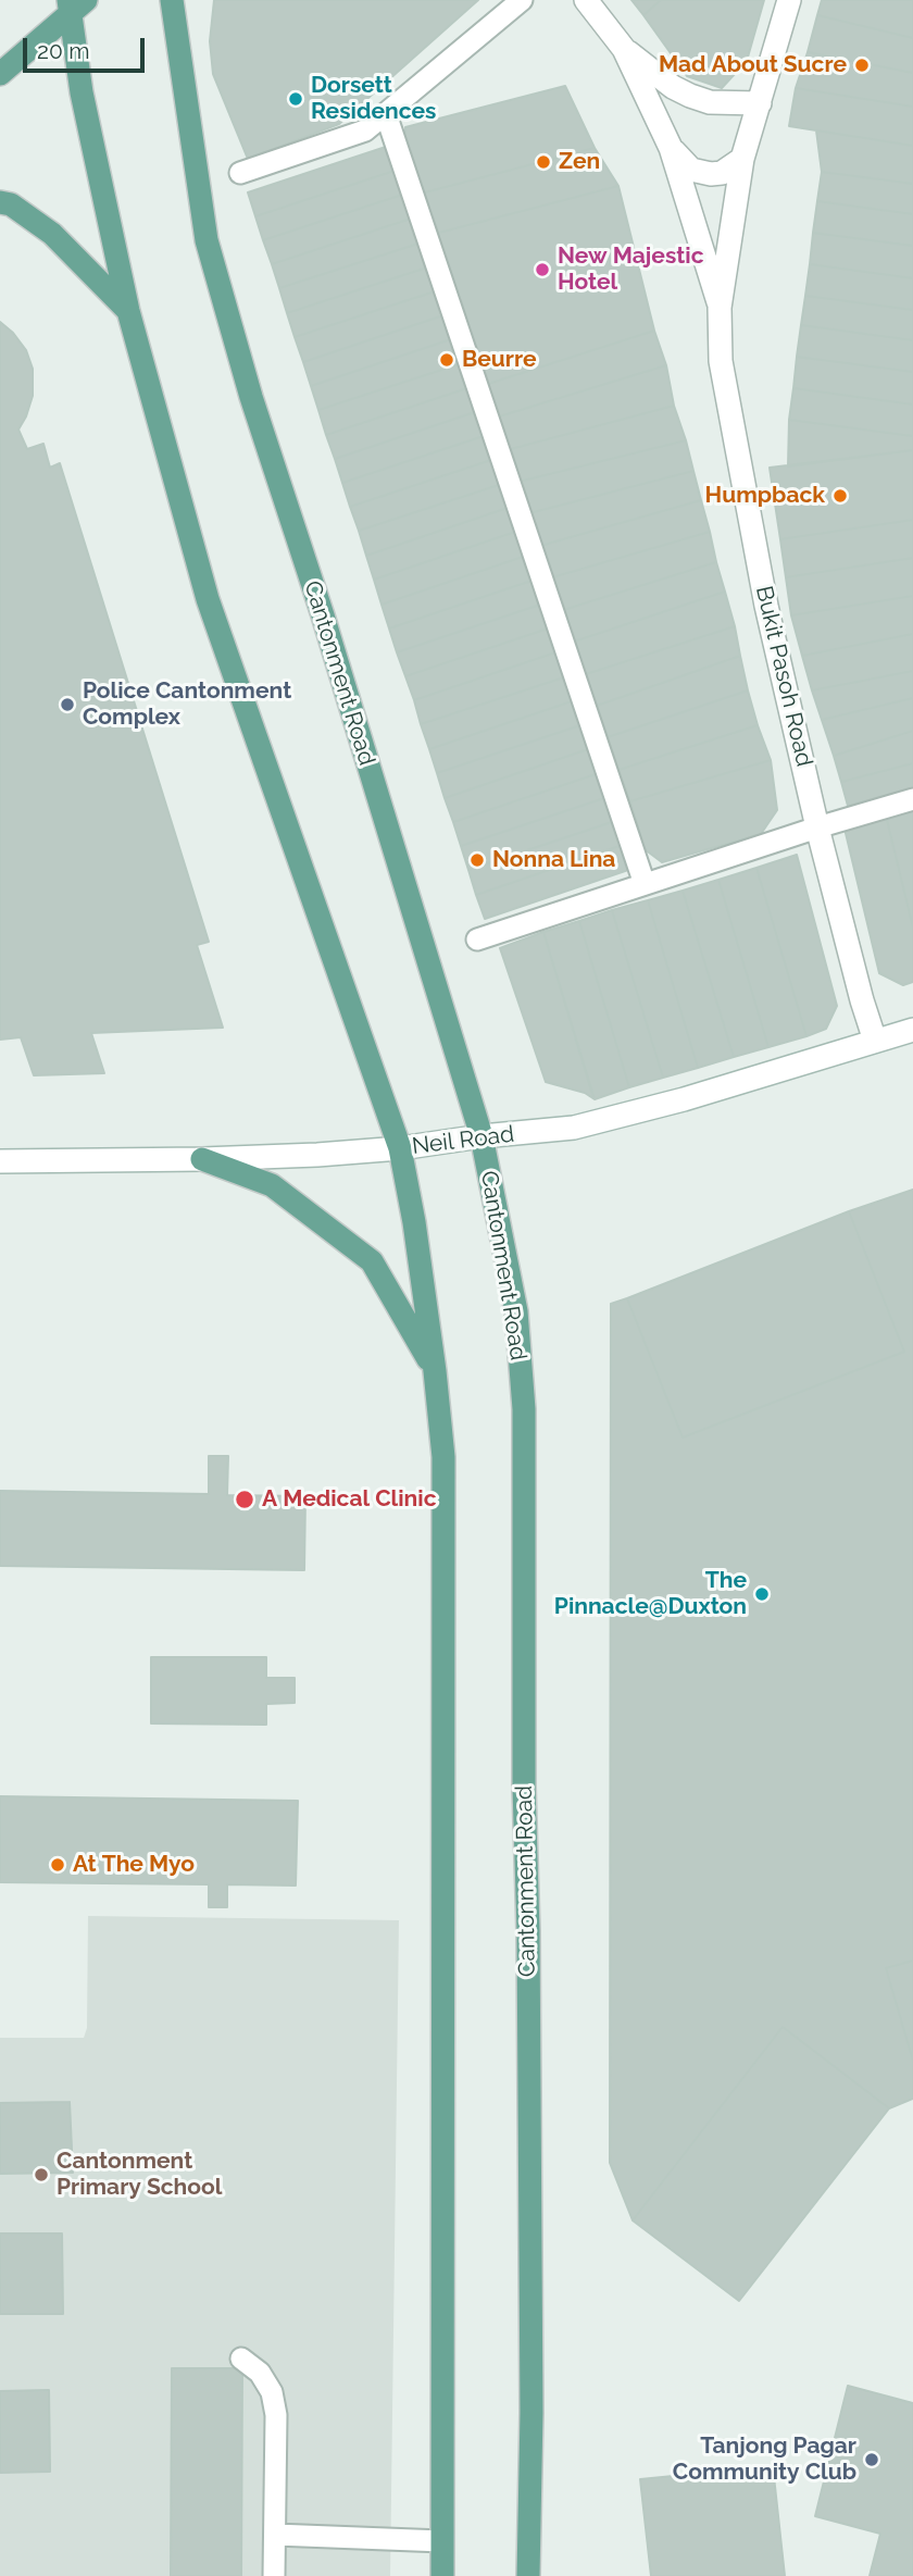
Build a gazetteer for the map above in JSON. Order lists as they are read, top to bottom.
{
  "streets": {
    "main road": ["Cantonment Road"],
    "street": ["Bukit Pasoh Road", "Neil Road"]
  },
  "crossings": [
    ["Cantonment Road", "Neil Road"],
    ["Bukit Pasoh Road", "Neil Road"]
  ],
  "places": [
    "Mad About Sucre",
    "Dorsett Residences",
    "Zen",
    "New Majestic Hotel",
    "Beurre",
    "Humpback",
    "Police Cantonment Complex",
    "Nonna Lina",
    "A Medical Clinic",
    "The Pinnacle@Duxton",
    "At The Myo",
    "Cantonment Primary School",
    "Tanjong Pagar Community Club"
  ],
  "scale_bar": "20 m"
}
